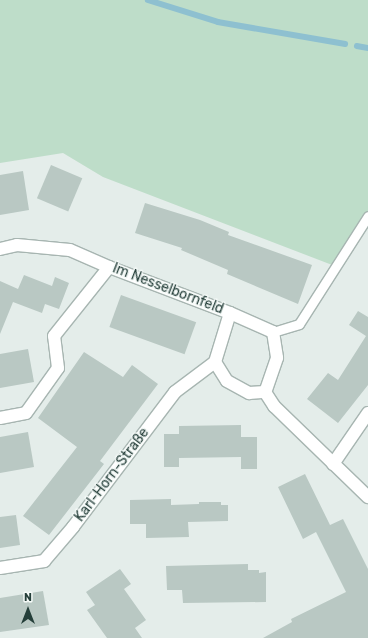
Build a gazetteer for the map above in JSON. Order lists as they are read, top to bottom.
{
  "streets": {
    "street": ["Im Nesselbornfeld", "Karl-Horn-Straße"]
  },
  "crossings": [
    ["Im Nesselbornfeld", "Karl-Horn-Straße"]
  ],
  "north": "top"
}
